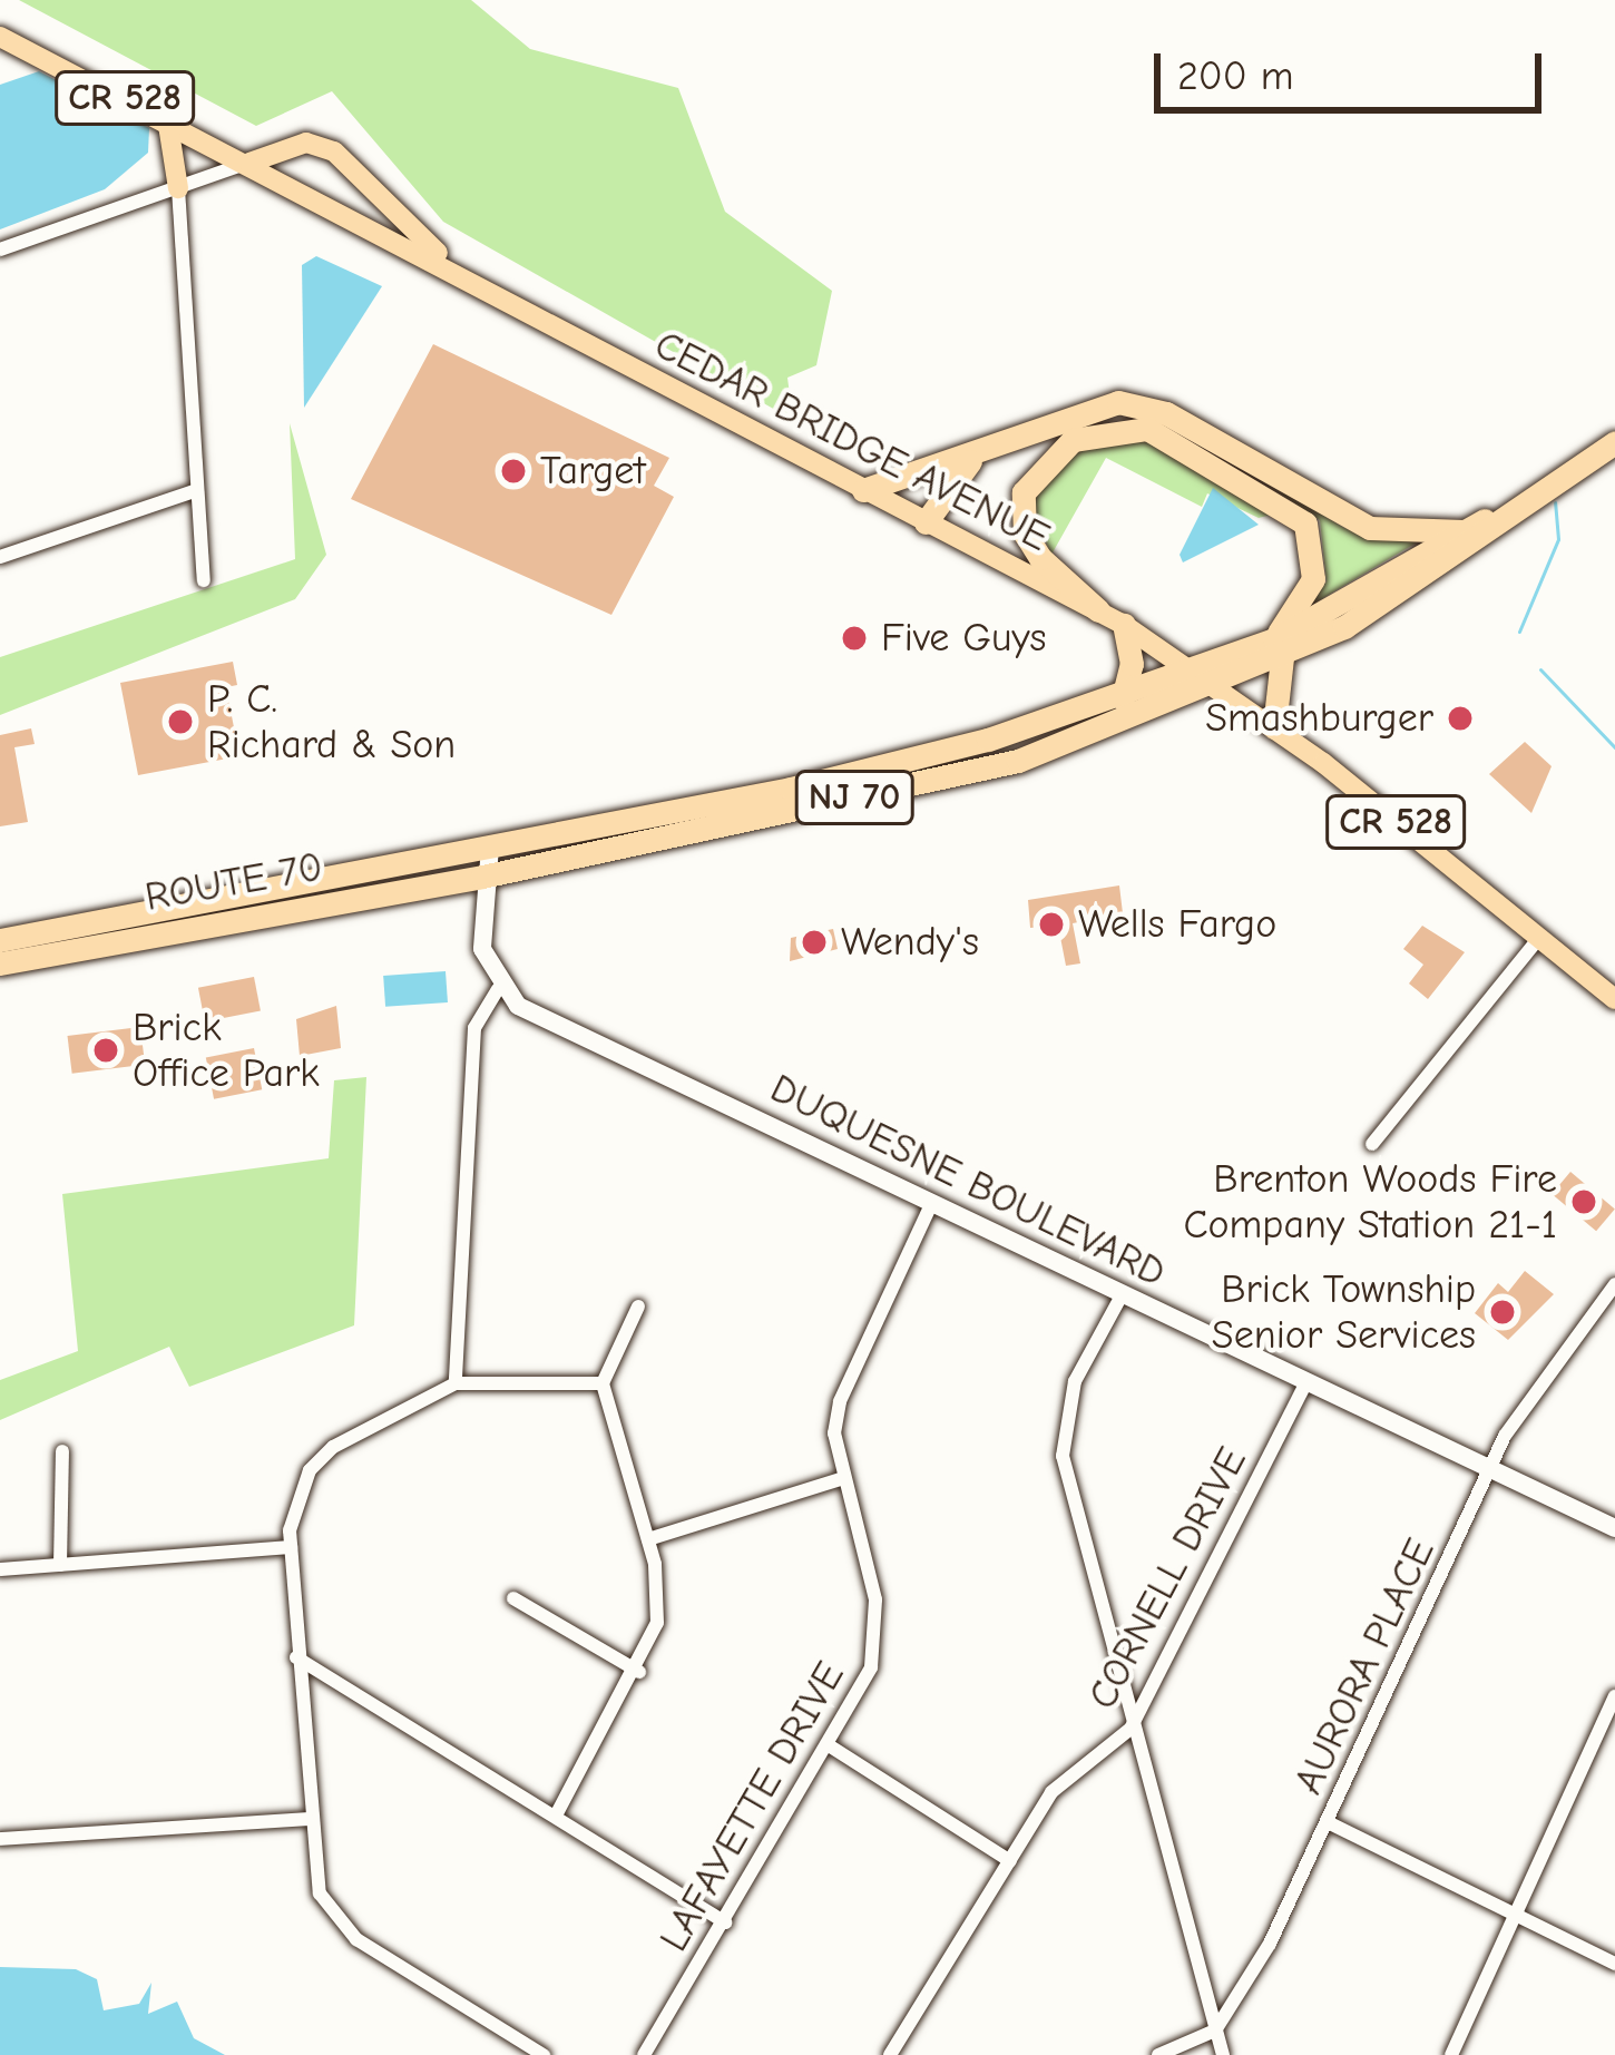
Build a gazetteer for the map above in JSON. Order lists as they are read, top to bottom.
{
  "streets": {
    "highway": ["NJ 70", "ROUTE 70"],
    "main road": ["CR 528", "CEDAR BRIDGE AVENUE"],
    "street": [
      "DUQUESNE BOULEVARD",
      "CORNELL DRIVE",
      "AURORA PLACE",
      "LAFAYETTE DRIVE"
    ]
  },
  "crossings": [
    ["CEDAR BRIDGE AVENUE", "NJ 70"],
    ["NJ 70", "ROUTE 70"],
    ["DUQUESNE BOULEVARD", "CORNELL DRIVE"],
    ["DUQUESNE BOULEVARD", "AURORA PLACE"],
    ["DUQUESNE BOULEVARD", "LAFAYETTE DRIVE"]
  ],
  "places": [
    "Target",
    "Five Guys",
    "Smashburger",
    "P. C. Richard & Son",
    "Wells Fargo",
    "Wendy's",
    "Brick Office Park",
    "Brenton Woods Fire Company Station 21-1",
    "Brick Township Senior Services"
  ],
  "scale_bar": "200 m"
}
